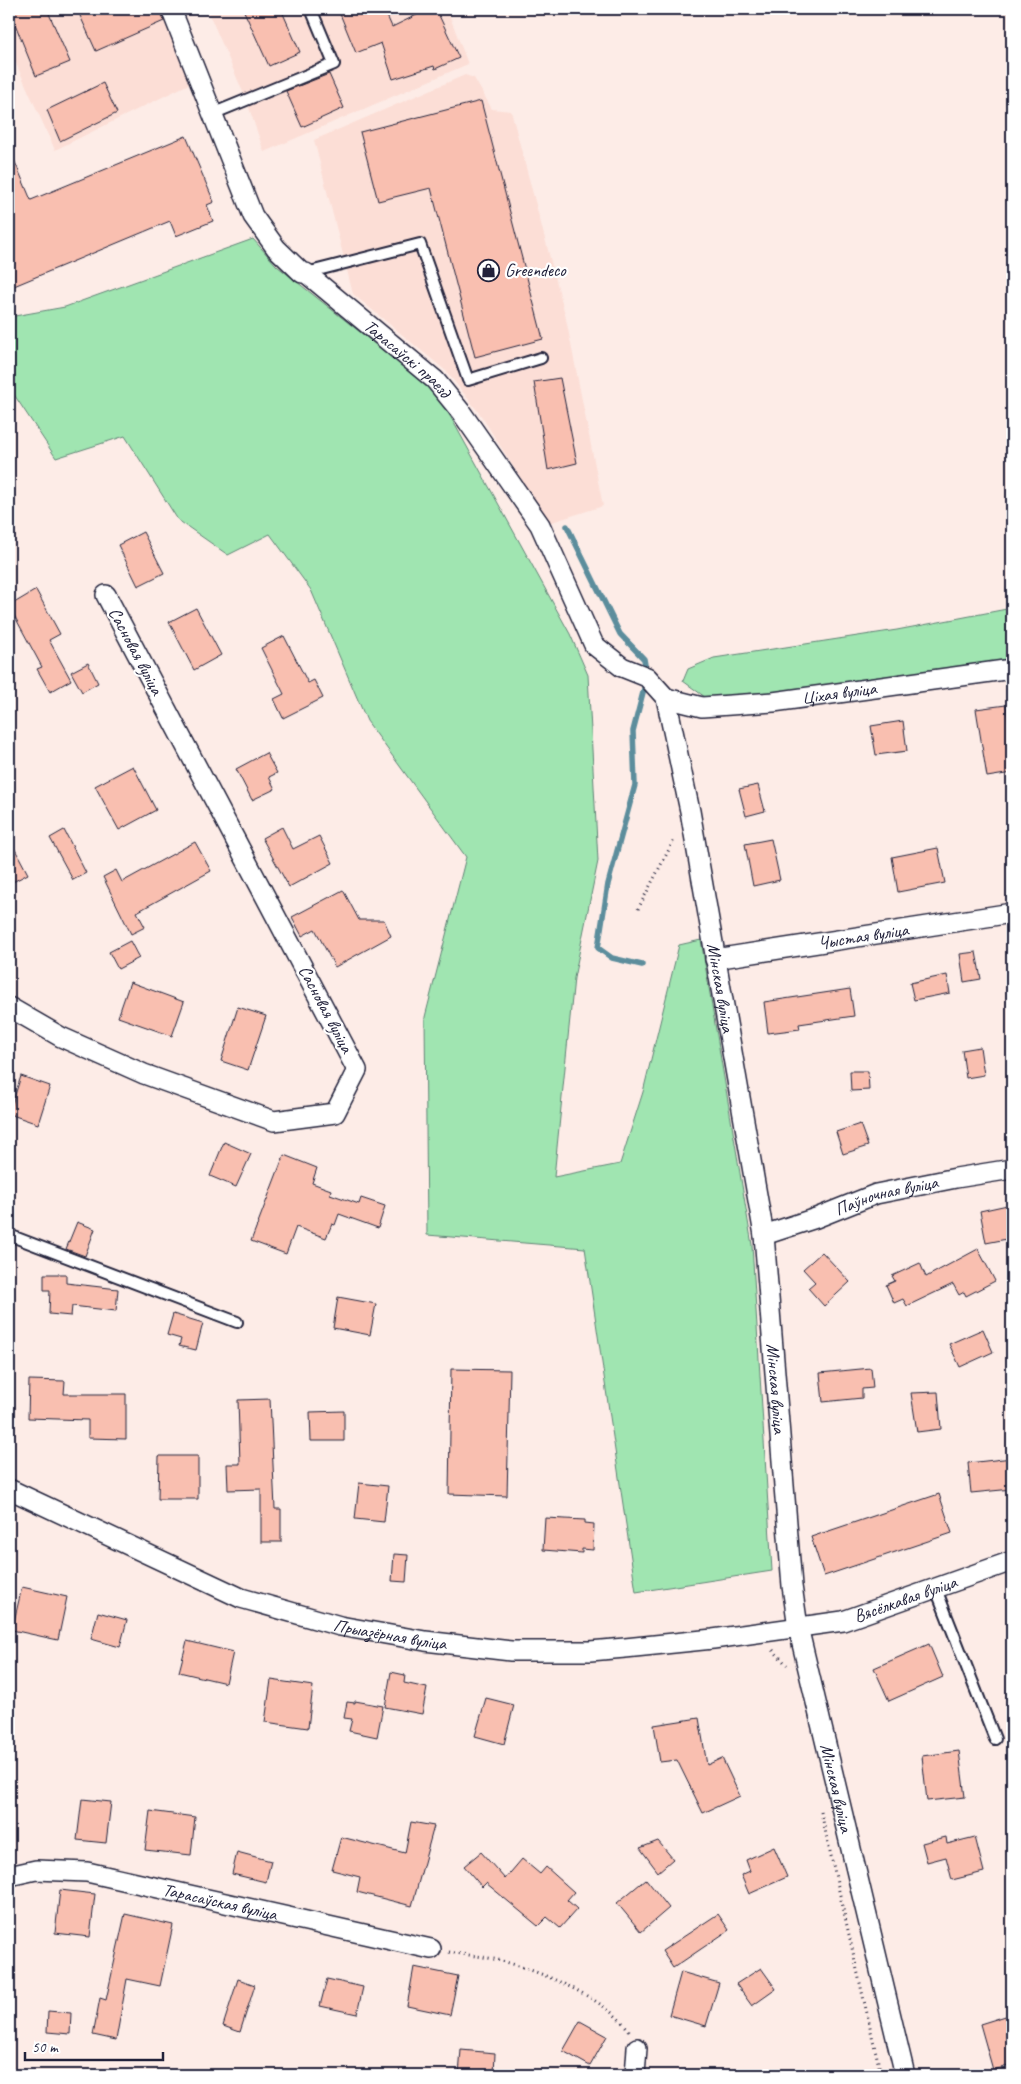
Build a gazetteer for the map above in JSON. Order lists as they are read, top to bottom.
{
  "streets": {
    "street": [
      "Тарасаўскі праезд",
      "Сасновая вуліца",
      "Ціхая вуліца",
      "Чыстая вуліца",
      "Мінская вуліца",
      "Паўночная вуліца",
      "Вясёлкавая вуліца",
      "Прыазёрная вуліца",
      "Тарасаўская вуліца"
    ]
  },
  "crossings": [
    ["Тарасаўскі праезд", "Ціхая вуліца"],
    ["Тарасаўскі праезд", "Мінская вуліца"],
    ["Ціхая вуліца", "Мінская вуліца"],
    ["Чыстая вуліца", "Мінская вуліца"],
    ["Мінская вуліца", "Паўночная вуліца"],
    ["Мінская вуліца", "Вясёлкавая вуліца"],
    ["Мінская вуліца", "Прыазёрная вуліца"],
    ["Вясёлкавая вуліца", "Прыазёрная вуліца"]
  ],
  "places": {
    "shop": ["Greendeco"]
  },
  "scale_bar": "50 m"
}
